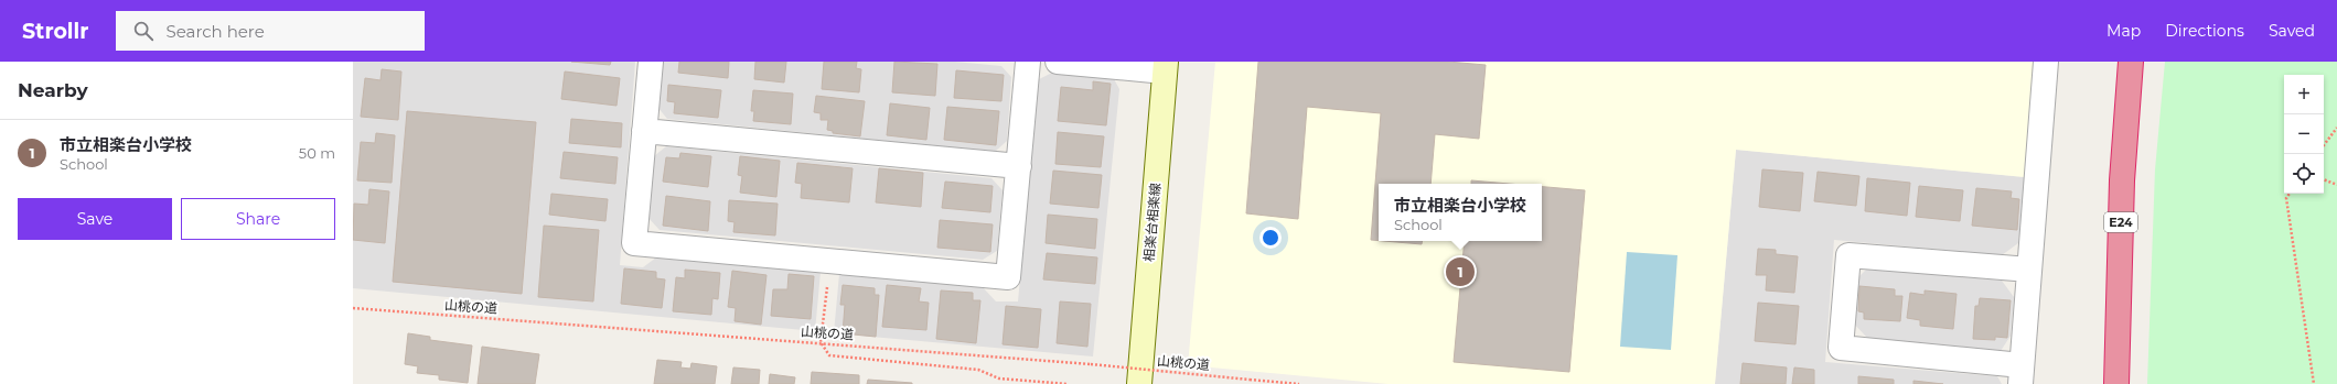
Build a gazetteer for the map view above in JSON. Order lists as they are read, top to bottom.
{
  "streets": {
    "highway": ["E24"],
    "main road": ["相楽台相楽線"],
    "path": ["山桃の道"]
  },
  "page": {
    "header": "Strollr",
    "search": "Search here",
    "nav": ["Map", "Directions", "Saved"],
    "heading": "Nearby",
    "map_buttons": ["+", "−"],
    "list": [
      {
        "mark": "1",
        "name": "市立相楽台小学校",
        "note": "School",
        "value": "50 m"
      }
    ],
    "popup": ["市立相楽台小学校", "School"],
    "buttons": ["Save", "Share"],
    "pins": "1"
  }
}
